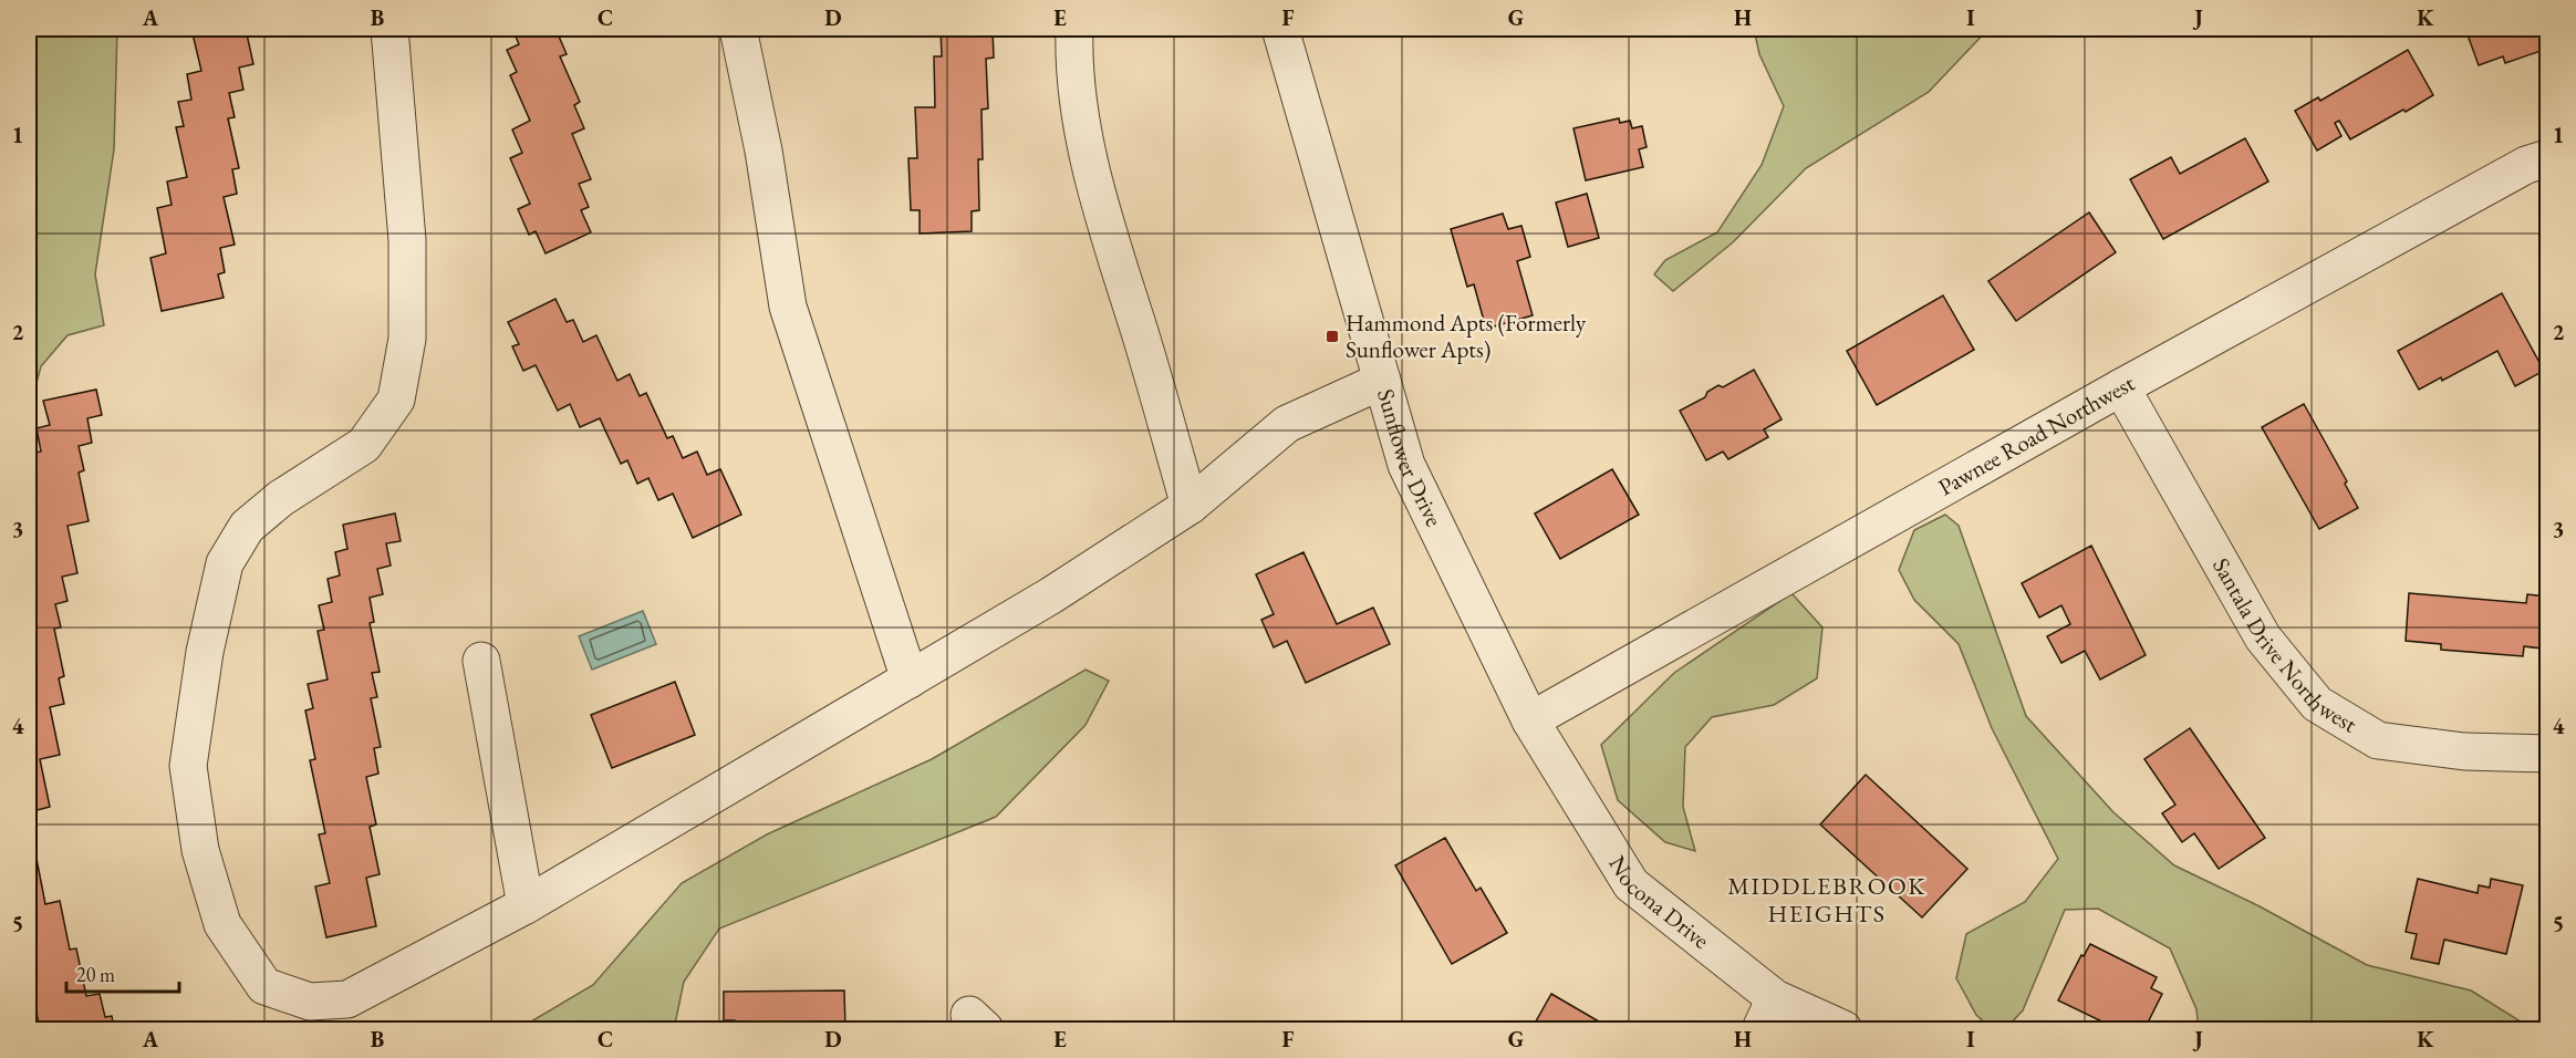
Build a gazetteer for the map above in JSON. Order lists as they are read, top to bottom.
{
  "streets": {
    "street": [
      "Pawnee Road Northwest",
      "Sunflower Drive",
      "Santala Drive Northwest",
      "Nocona Drive"
    ]
  },
  "crossings": [
    ["Pawnee Road Northwest", "Sunflower Drive"],
    ["Pawnee Road Northwest", "Santala Drive Northwest"],
    ["Pawnee Road Northwest", "Nocona Drive"],
    ["Sunflower Drive", "Nocona Drive"]
  ],
  "districts": ["MIDDLEBROOK HEIGHTS"],
  "places": {
    "transit": ["Hammond Apts (Formerly Sunflower Apts)"]
  },
  "scale_bar": "20 m",
  "grid": {
    "columns": [
      "A",
      "B",
      "C",
      "D",
      "E",
      "F",
      "G",
      "H",
      "I",
      "J",
      "K"
    ],
    "rows": [
      "1",
      "2",
      "3",
      "4",
      "5"
    ]
  }
}
